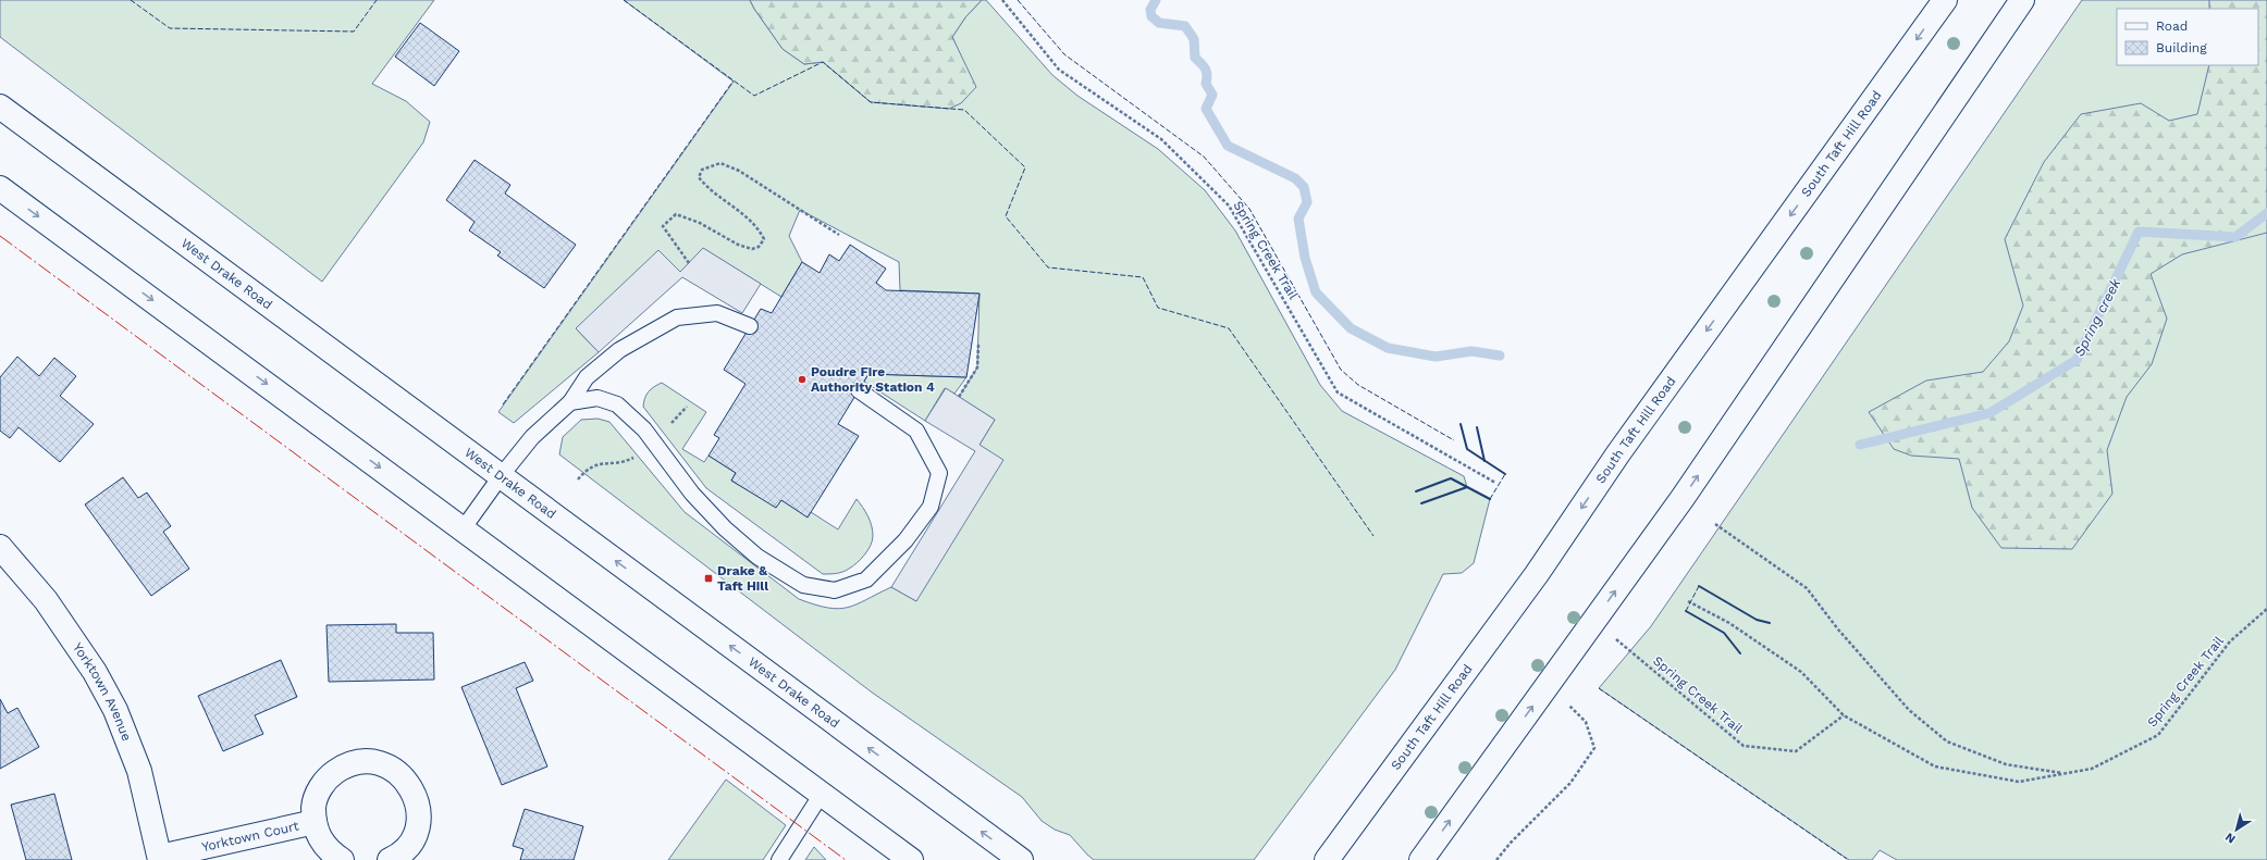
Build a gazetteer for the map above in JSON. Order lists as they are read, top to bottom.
{
  "streets": {
    "main road": [
      "South Taft Hill Road",
      "West Drake Road",
      "Yorktown Avenue",
      "Yorktown Court"
    ],
    "path": ["Spring Creek Trail"]
  },
  "crossings": [
    ["Yorktown Avenue", "Yorktown Court"]
  ],
  "water": ["Spring creek"],
  "places": {
    "other": ["Poudre Fire Authority Station 4"],
    "transit": ["Drake & Taft Hill"]
  },
  "legend": ["Road", "Building"],
  "north": "bottom left"
}
